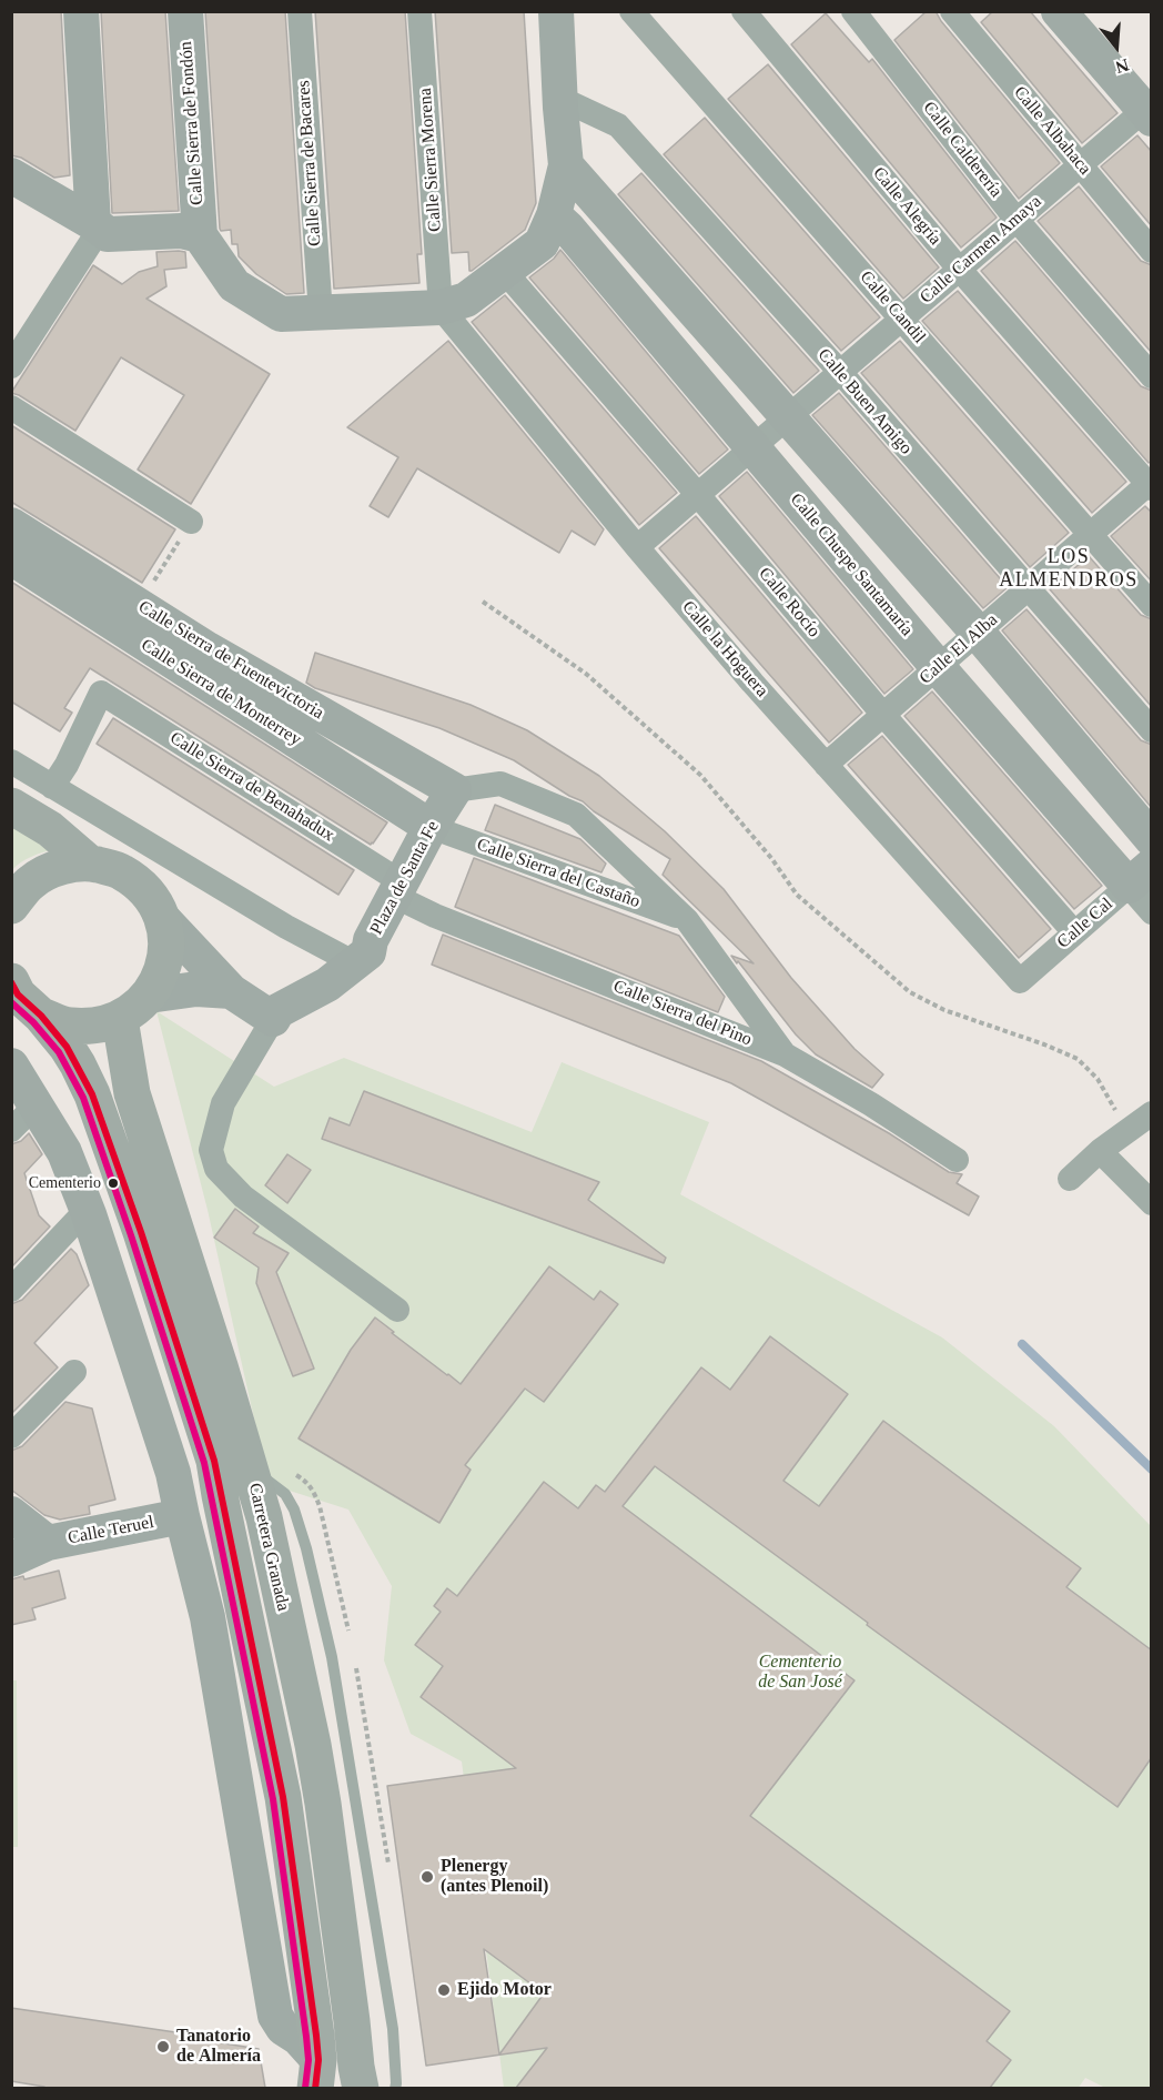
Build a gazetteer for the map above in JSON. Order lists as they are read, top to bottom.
{
  "streets": {
    "main road": ["Carretera Granada"],
    "street": [
      "Calle Sierra de Fondón",
      "Calle Albahaca",
      "Calle Calderería",
      "Calle Sierra Morena",
      "Calle Sierra de Bacares",
      "Calle Alegría",
      "Calle Carmen Amaya",
      "Calle Candil",
      "Calle Buen Amigo",
      "Calle Chuspe Santamaría",
      "Calle Rocío",
      "Calle la Hoguera",
      "Calle El Alba",
      "Calle Sierra de Fuentevictoria",
      "Calle Sierra de Monterrey",
      "Calle Sierra de Benahadux",
      "Calle Sierra del Castaño",
      "Plaza de Santa Fe",
      "Calle Cal",
      "Calle Sierra del Pino",
      "Calle Teruel"
    ]
  },
  "crossings": [
    ["Calle Albahaca", "Calle Carmen Amaya"],
    ["Calle Calderería", "Calle Carmen Amaya"],
    ["Calle Sierra Morena", "Calle la Hoguera"],
    ["Calle Alegría", "Calle Carmen Amaya"],
    ["Calle Alegría", "Calle El Alba"],
    ["Calle Carmen Amaya", "Calle Candil"],
    ["Calle Carmen Amaya", "Calle Buen Amigo"],
    ["Calle Carmen Amaya", "Calle Chuspe Santamaría"],
    ["Calle Carmen Amaya", "Calle Rocío"],
    ["Calle Carmen Amaya", "Calle la Hoguera"],
    ["Calle Candil", "Calle El Alba"],
    ["Calle Buen Amigo", "Calle El Alba"],
    ["Calle Chuspe Santamaría", "Calle El Alba"],
    ["Calle Chuspe Santamaría", "Calle Cal"],
    ["Calle Rocío", "Calle El Alba"],
    ["Calle Rocío", "Calle Cal"],
    ["Calle la Hoguera", "Calle El Alba"],
    ["Calle la Hoguera", "Calle Cal"],
    ["Calle Sierra de Fuentevictoria", "Plaza de Santa Fe"],
    ["Calle Sierra de Monterrey", "Calle Sierra del Castaño"],
    ["Calle Sierra de Monterrey", "Plaza de Santa Fe"],
    ["Calle Sierra de Benahadux", "Plaza de Santa Fe"],
    ["Calle Sierra de Benahadux", "Calle Sierra del Pino"],
    ["Calle Sierra del Castaño", "Plaza de Santa Fe"],
    ["Plaza de Santa Fe", "Calle Sierra del Pino"],
    ["Calle Teruel", "Carretera Granada"]
  ],
  "districts": ["LOS ALMENDROS"],
  "parks": ["Cementerio de San José"],
  "places": [
    "Cementerio",
    "Plenergy (antes Plenoil)",
    "Ejido Motor",
    "Tanatorio de Almería"
  ],
  "north": "bottom"
}
